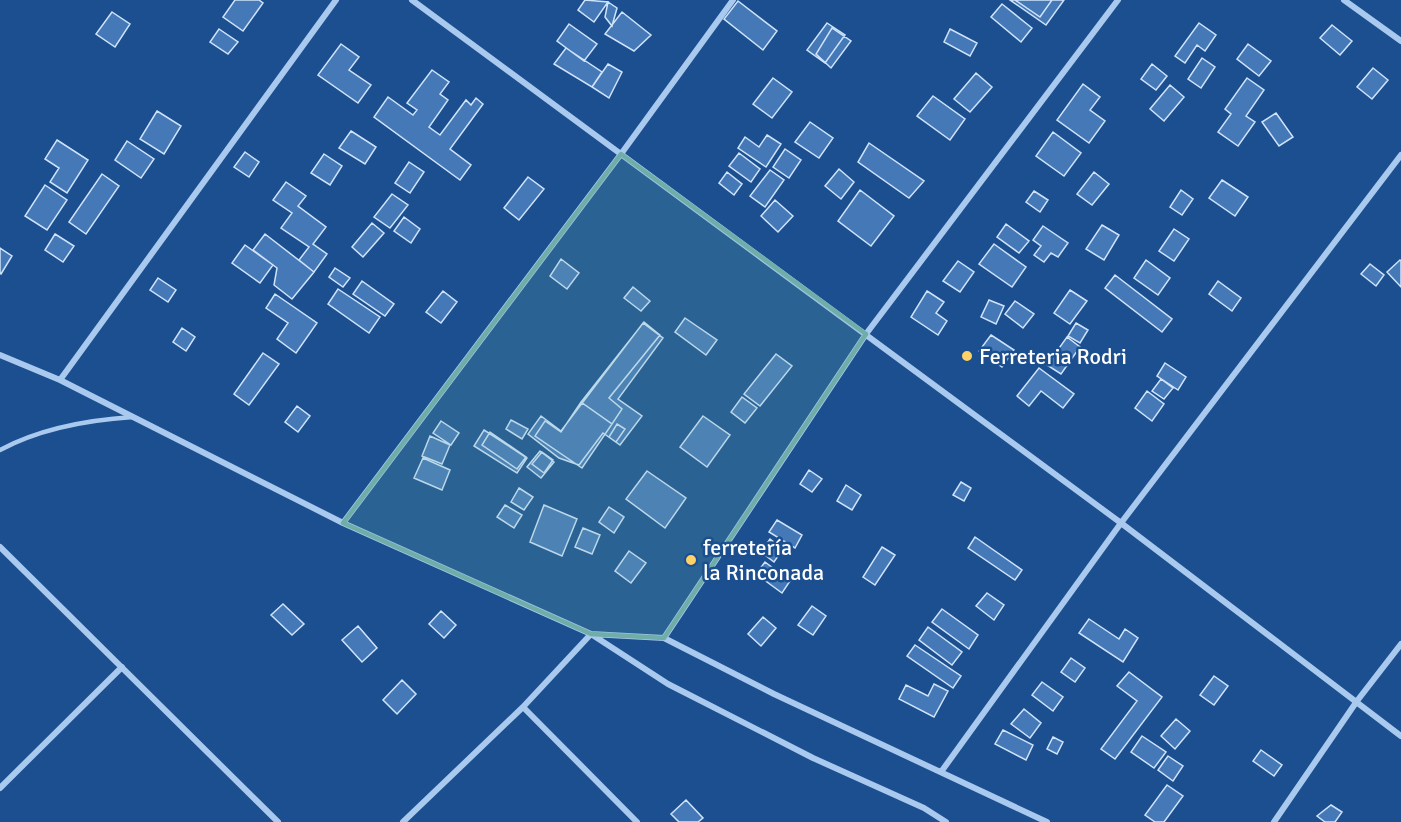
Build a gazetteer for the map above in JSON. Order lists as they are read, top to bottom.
{
  "places": ["Ferreteria Rodri", "ferretería la Rinconada"]
}
